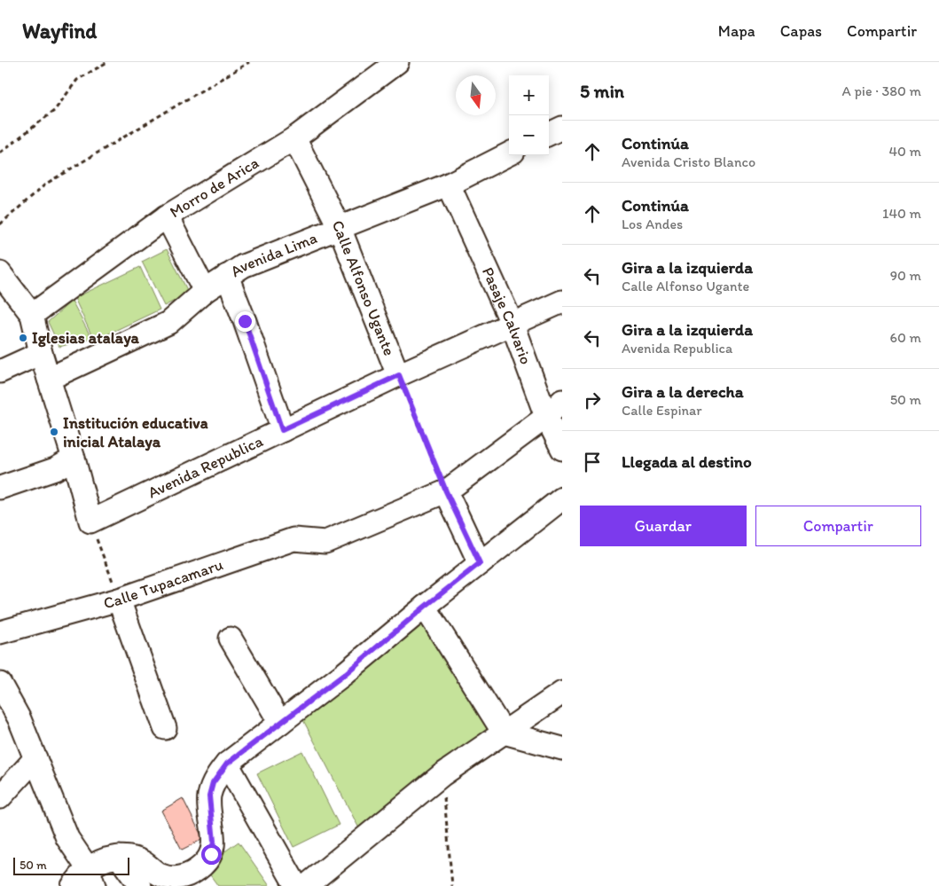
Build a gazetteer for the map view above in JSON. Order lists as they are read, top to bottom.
{
  "streets": {
    "street": [
      "Morro de Arica",
      "Avenida Lima",
      "Calle Alfonso Ugante",
      "Pasaje Calvario",
      "Avenida Republica",
      "Calle Tupacamaru"
    ]
  },
  "crossings": [
    ["Morro de Arica", "Calle Alfonso Ugante"],
    ["Avenida Lima", "Calle Alfonso Ugante"],
    ["Avenida Lima", "Pasaje Calvario"],
    ["Calle Alfonso Ugante", "Avenida Republica"],
    ["Calle Alfonso Ugante", "Calle Tupacamaru"],
    ["Pasaje Calvario", "Avenida Republica"]
  ],
  "places": ["Iglesias atalaya", "Institución educativa inicial Atalaya"],
  "scale_bar": "50 m",
  "north": "bottom",
  "page": {
    "header": "Wayfind",
    "nav": ["Mapa", "Capas", "Compartir"],
    "heading": ["5 min", "A pie · 380 m"],
    "map_buttons": ["+", "−"],
    "list": [
      ["Continúa", "Avenida Cristo Blanco", "40 m"],
      ["Continúa", "Los Andes", "140 m"],
      ["Gira a la izquierda", "Calle Alfonso Ugante", "90 m"],
      ["Gira a la izquierda", "Avenida Republica", "60 m"],
      ["Gira a la derecha", "Calle Espinar", "50 m"],
      "Llegada al destino"
    ],
    "buttons": ["Guardar", "Compartir"],
    "scale": "50 m"
  }
}
